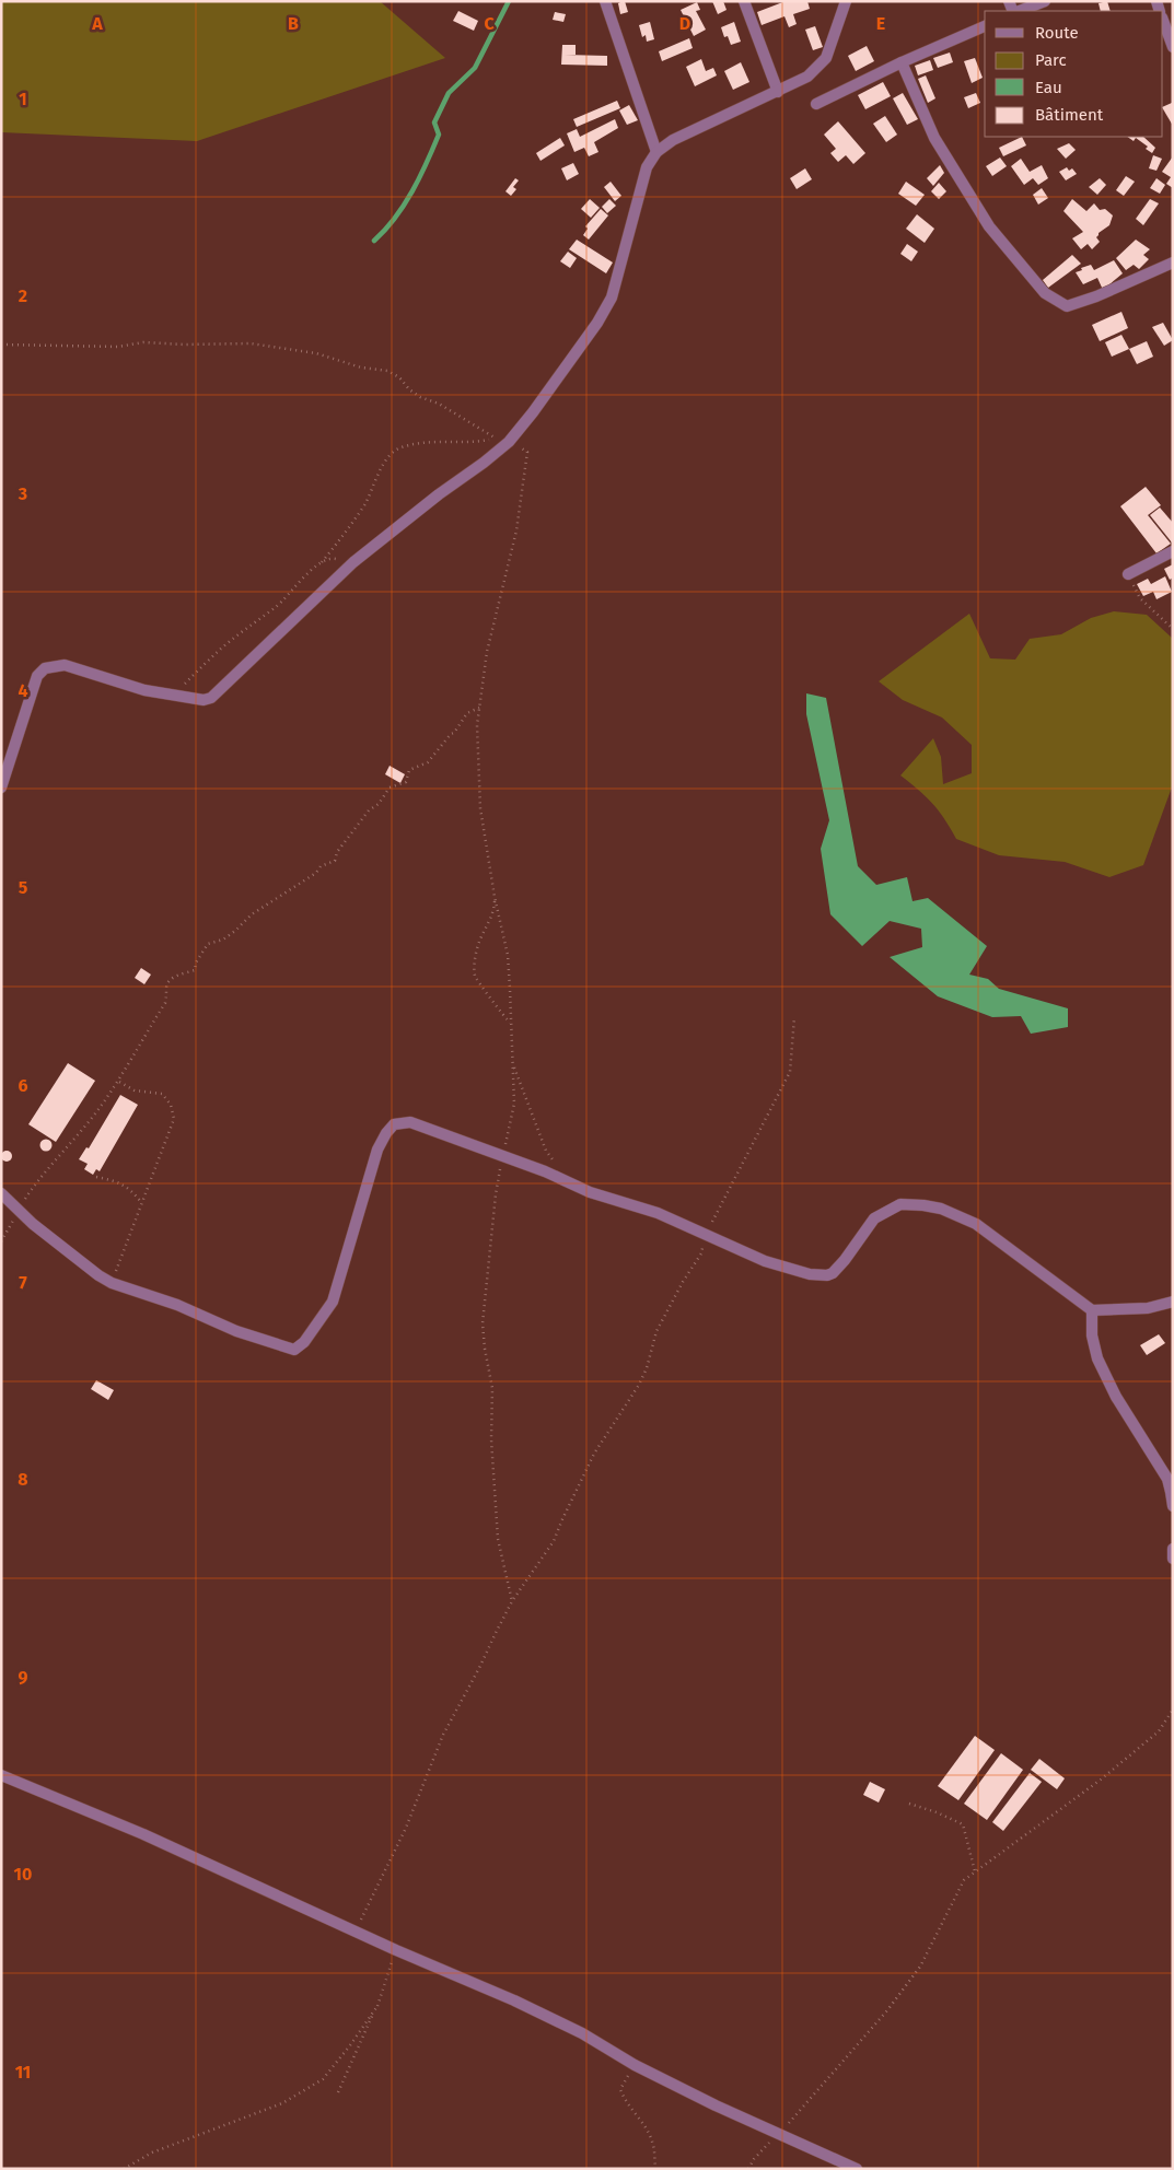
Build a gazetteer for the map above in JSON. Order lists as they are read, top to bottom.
{
  "legend": [
    "Route",
    "Parc",
    "Eau",
    "Bâtiment"
  ],
  "grid": {
    "columns": [
      "A",
      "B",
      "C",
      "D",
      "E"
    ],
    "rows": [
      "1",
      "2",
      "3",
      "4",
      "5",
      "6",
      "7",
      "8",
      "9",
      "10",
      "11"
    ]
  }
}
